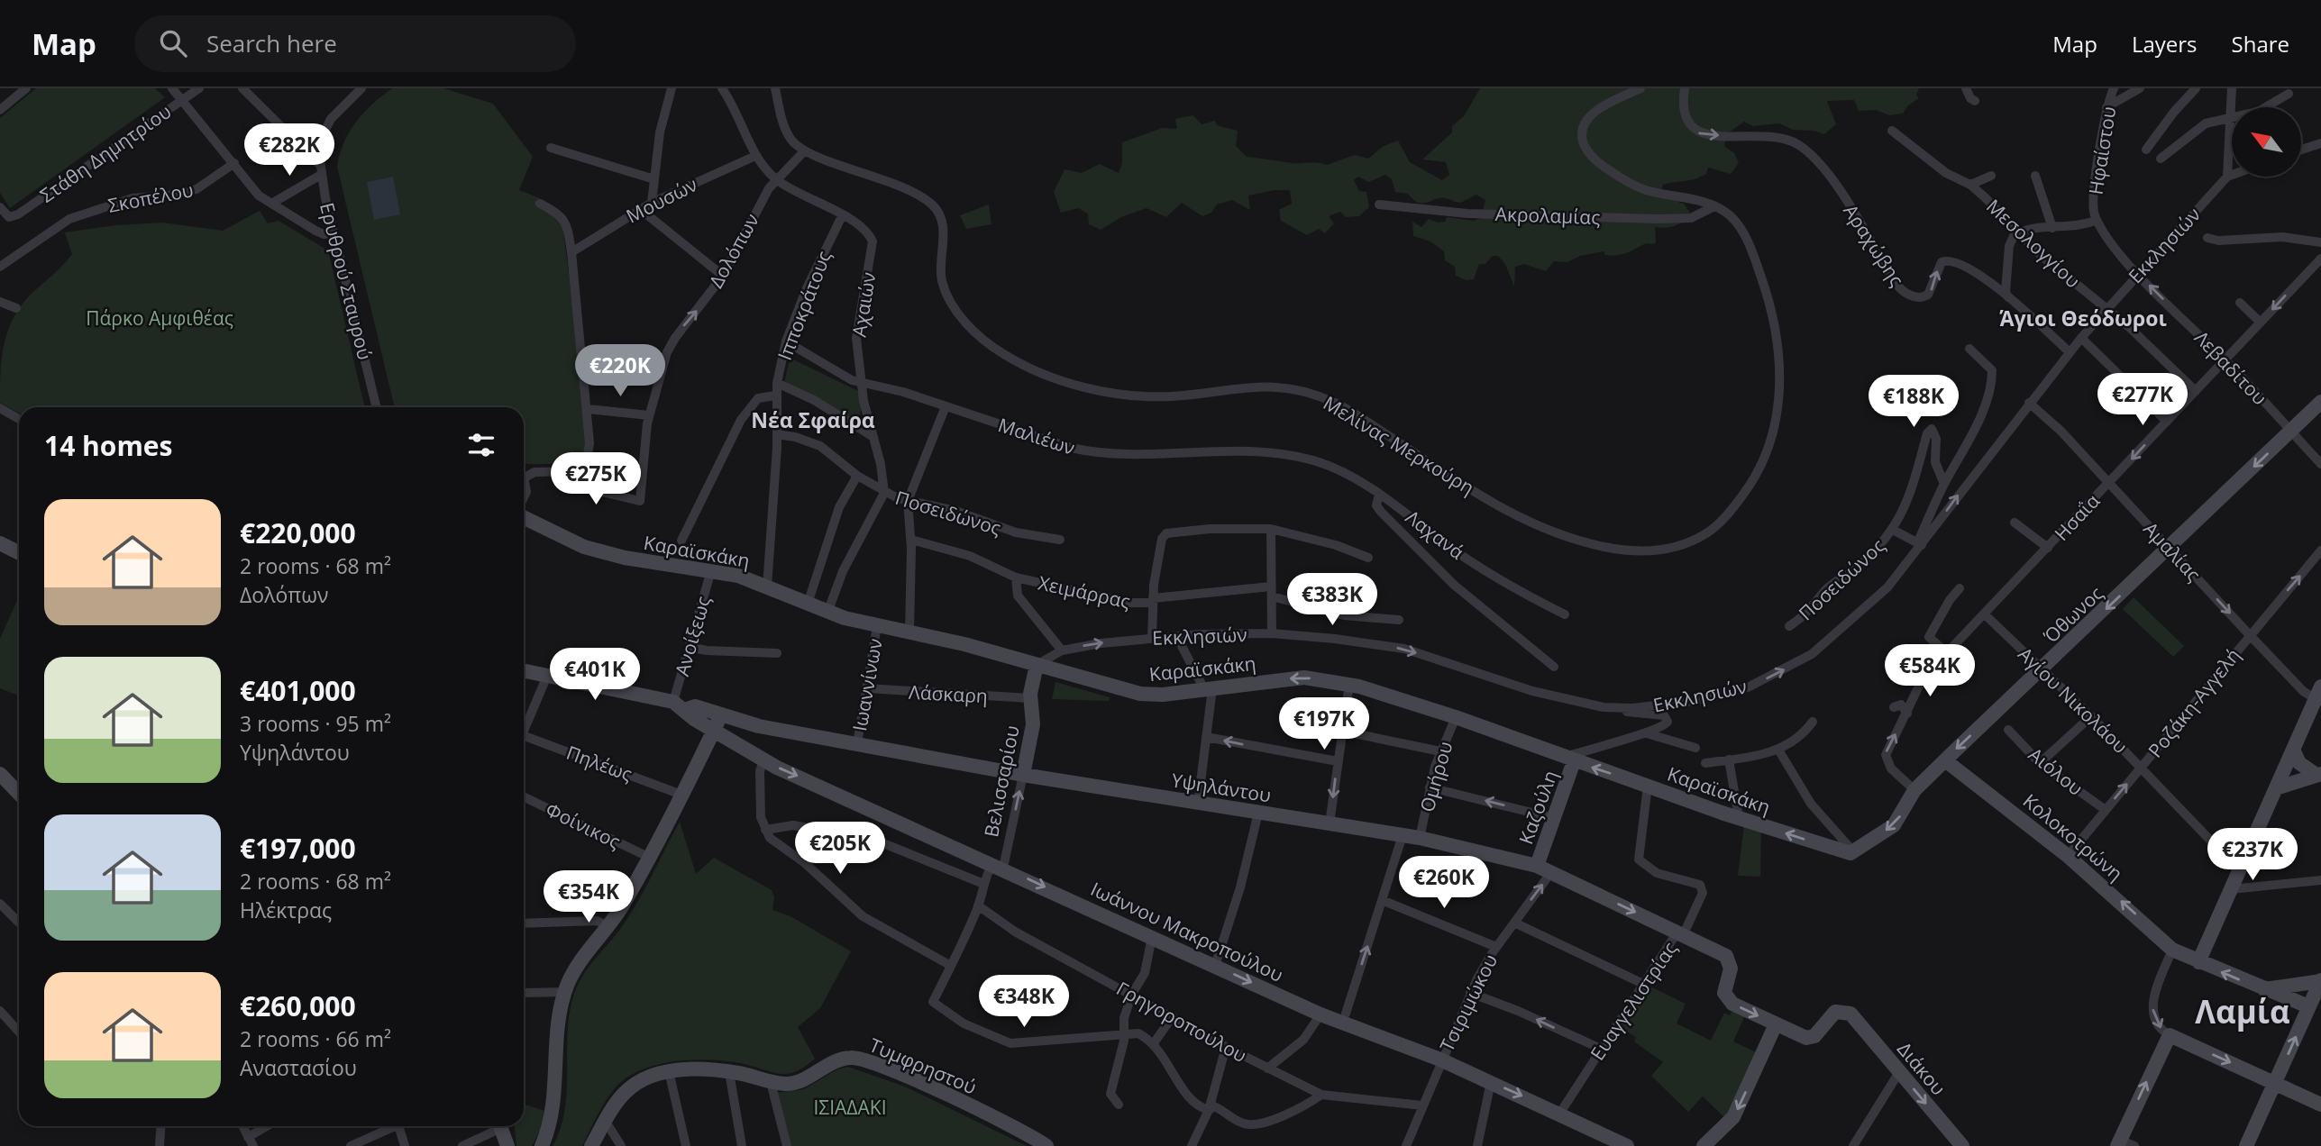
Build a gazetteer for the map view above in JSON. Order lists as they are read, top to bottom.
{
  "streets": {
    "main road": [
      "Καραϊσκάκη",
      "Όθωνος",
      "Βελισσαρίου",
      "Υψηλάντου",
      "Καζούλη",
      "Κολοκοτρώνη",
      "Ιωάννου Μακροπούλου",
      "Τυμφρηστού",
      "Διάκου"
    ],
    "street": [
      "Ηφαίστου",
      "Στάθη Δημητρίου",
      "Σκοπέλου",
      "Μουσών",
      "Ακρολαμίας",
      "Μεσολογγίου",
      "Αραχώβης",
      "Εκκλησιών",
      "Δολόπων",
      "Ερυθρού Σταυρού",
      "Αχαιών",
      "Ιπποκράτους",
      "Λεβαδίτου",
      "Μαλιέων",
      "Μελίνας Μερκούρη",
      "Ποσειδώνος",
      "Ησαΐα",
      "Λαχανά",
      "Αμαλίας",
      "Χειμάρρας",
      "Ανοίξεως",
      "Ιωαννίνων",
      "Λάσκαρη",
      "Αγίου Νικολάου",
      "Ροζάκη-Αγγελή",
      "Πηλέως",
      "Αιόλου",
      "Ομήρου",
      "Φοίνικος",
      "Ευαγγελιστρίας",
      "Τσιριμώκου",
      "Γρηγοροπούλου"
    ]
  },
  "crossings": [
    ["Ηφαίστου", "Εκκλησιών"],
    ["Ηφαίστου", "Λεβαδίτου"],
    ["Μουσών", "Αχαιών"],
    ["Ακρολαμίας", "Μελίνας Μερκούρη"],
    ["Μεσολογγίου", "Εκκλησιών"],
    ["Μεσολογγίου", "Ησαΐα"],
    ["Αραχώβης", "Εκκλησιών"],
    ["Εκκλησιών", "Λεβαδίτου"],
    ["Εκκλησιών", "Καραϊσκάκη"],
    ["Εκκλησιών", "Αμαλίας"],
    ["Εκκλησιών", "Βελισσαρίου"],
    ["Δολόπων", "Αχαιών"],
    ["Δολόπων", "Μελίνας Μερκούρη"],
    ["Αχαιών", "Ιπποκράτους"],
    ["Αχαιών", "Μαλιέων"],
    ["Αχαιών", "Ποσειδώνος"],
    ["Ιπποκράτους", "Μαλιέων"],
    ["Ιπποκράτους", "Ποσειδώνος"],
    ["Ιπποκράτους", "Καραϊσκάκη"],
    ["Λεβαδίτου", "Ησαΐα"],
    ["Λεβαδίτου", "Όθωνος"],
    ["Μαλιέων", "Λαχανά"],
    ["Ησαΐα", "Αμαλίας"],
    ["Ησαΐα", "Όθωνος"],
    ["Ησαΐα", "Αγίου Νικολάου"],
    ["Καραϊσκάκη", "Όθωνος"],
    ["Καραϊσκάκη", "Ανοίξεως"],
    ["Καραϊσκάκη", "Ιωαννίνων"],
    ["Καραϊσκάκη", "Ομήρου"],
    ["Καραϊσκάκη", "Βελισσαρίου"],
    ["Καραϊσκάκη", "Καζούλη"],
    ["Καραϊσκάκη", "Ευαγγελιστρίας"],
    ["Αμαλίας", "Όθωνος"],
    ["Αμαλίας", "Ροζάκη-Αγγελή"],
    ["Όθωνος", "Αγίου Νικολάου"],
    ["Όθωνος", "Κολοκοτρώνη"],
    ["Ανοίξεως", "Υψηλάντου"],
    ["Ιωαννίνων", "Λάσκαρη"],
    ["Ιωαννίνων", "Υψηλάντου"],
    ["Λάσκαρη", "Βελισσαρίου"],
    ["Αγίου Νικολάου", "Ροζάκη-Αγγελή"],
    ["Ροζάκη-Αγγελή", "Αιόλου"],
    ["Ροζάκη-Αγγελή", "Κολοκοτρώνη"],
    ["Ομήρου", "Υψηλάντου"],
    ["Βελισσαρίου", "Υψηλάντου"],
    ["Βελισσαρίου", "Ιωάννου Μακροπούλου"],
    ["Βελισσαρίου", "Γρηγοροπούλου"],
    ["Υψηλάντου", "Καζούλη"],
    ["Υψηλάντου", "Ιωάννου Μακροπούλου"],
    ["Υψηλάντου", "Ευαγγελιστρίας"],
    ["Υψηλάντου", "Τσιριμώκου"],
    ["Υψηλάντου", "Διάκου"],
    ["Ιωάννου Μακροπούλου", "Ευαγγελιστρίας"],
    ["Ιωάννου Μακροπούλου", "Τσιριμώκου"],
    ["Τσιριμώκου", "Γρηγοροπούλου"]
  ],
  "one_way": [
    "Αραχώβης",
    "Εκκλησιών",
    "Όθωνος",
    "Ιωάννου Μακροπούλου",
    "Διάκου"
  ],
  "districts": ["Άγιοι Θεόδωροι", "Νέα Σφαίρα", "Λαμία"],
  "parks": ["Πάρκο Αμφιθέας", "ΙΣΙΑΔΑΚΙ"],
  "north": "top left",
  "page": {
    "header": "Map",
    "search": "Search here",
    "nav": ["Map", "Layers", "Share"],
    "price": [
      "€282K",
      "€220K",
      "€277K",
      "€188K",
      "€275K",
      "€383K",
      "€584K",
      "€401K",
      "€197K",
      "€205K",
      "€237K",
      "€260K",
      "€354K",
      "€348K"
    ],
    "heading": "14 homes",
    "list": [
      {
        "name": "€220,000",
        "note": "2 rooms · 68 m² · Δολόπων"
      },
      {
        "name": "€401,000",
        "note": "3 rooms · 95 m² · Υψηλάντου"
      },
      {
        "name": "€197,000",
        "note": "2 rooms · 68 m² · Ηλέκτρας"
      },
      {
        "name": "€260,000",
        "note": "2 rooms · 66 m² · Αναστασίου"
      }
    ]
  }
}
